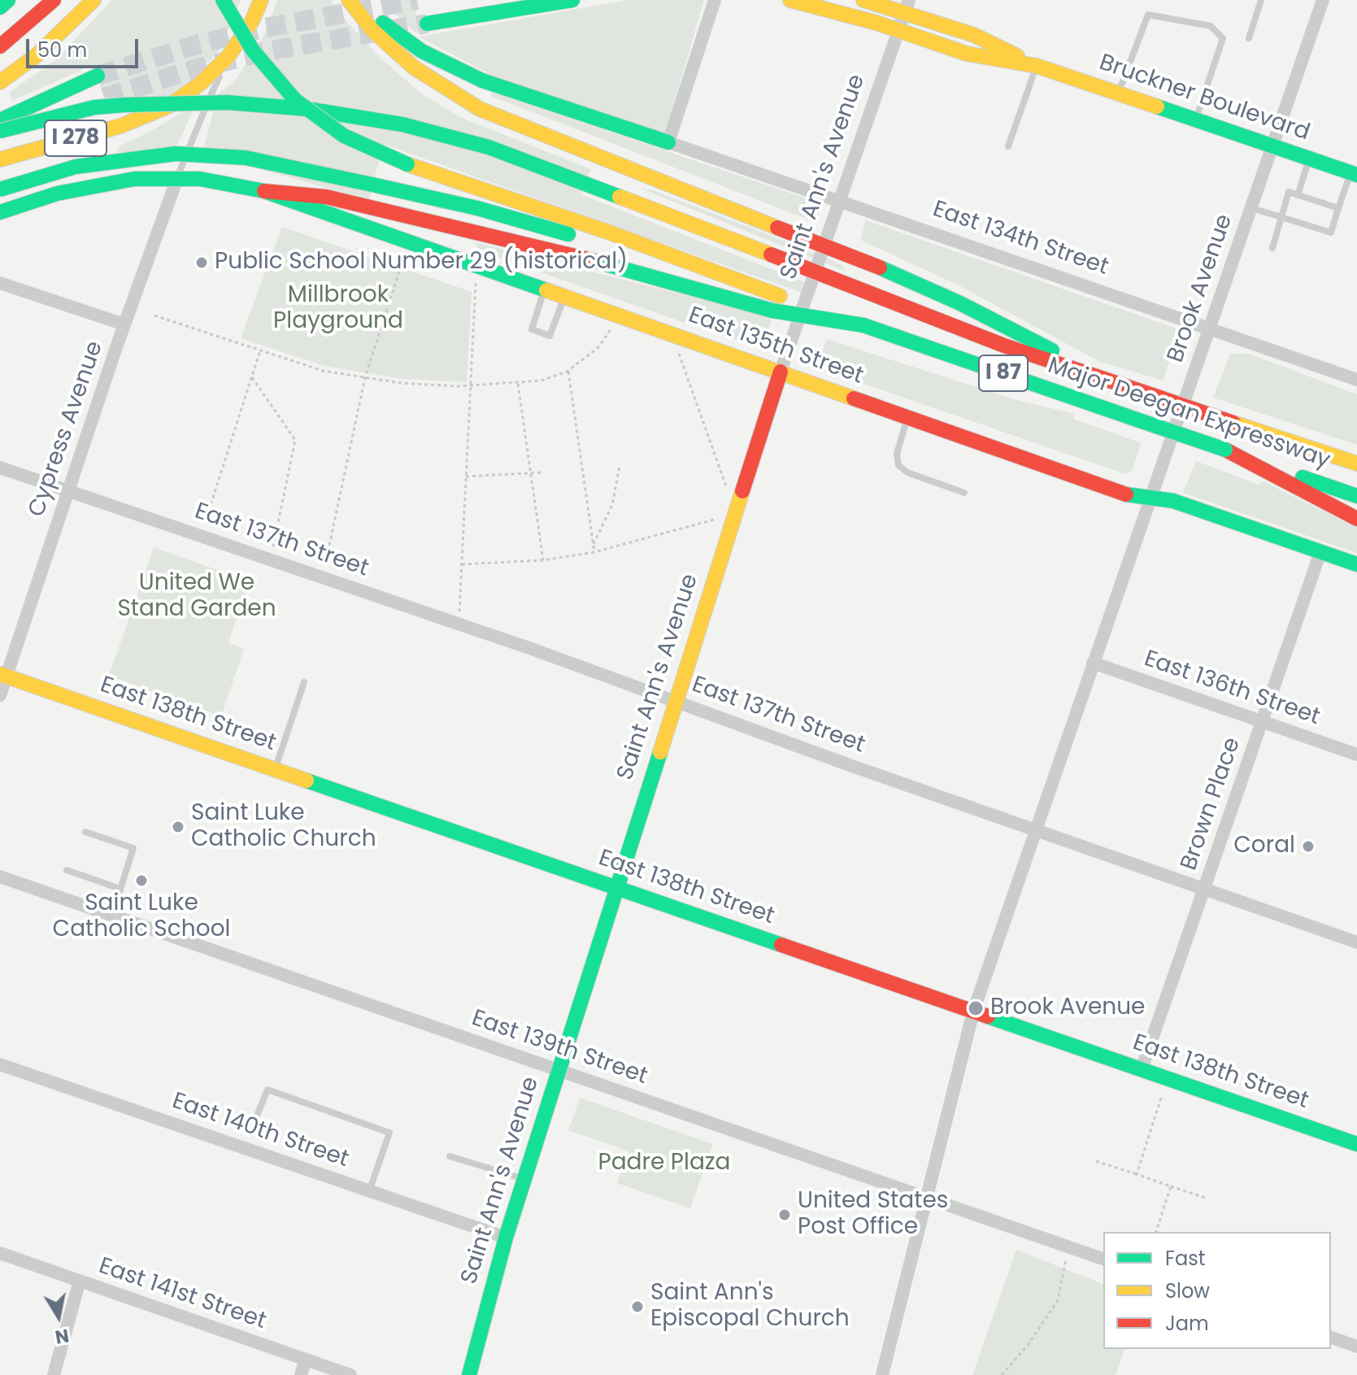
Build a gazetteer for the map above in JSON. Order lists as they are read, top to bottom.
{
  "streets": {
    "main road": [
      "Bruckner Boulevard",
      "I 278",
      "Saint Ann's Avenue",
      "East 135th Street",
      "I 87",
      "Major Deegan Expressway",
      "East 138th Street"
    ],
    "street": [
      "East 134th Street",
      "Brook Avenue",
      "Cypress Avenue",
      "East 137th Street",
      "East 136th Street",
      "Brown Place",
      "East 139th Street",
      "East 140th Street",
      "East 141st Street"
    ]
  },
  "crossings": [
    ["Bruckner Boulevard", "Saint Ann's Avenue"],
    ["Bruckner Boulevard", "Brook Avenue"],
    ["Saint Ann's Avenue", "East 134th Street"],
    ["Saint Ann's Avenue", "East 135th Street"],
    ["Saint Ann's Avenue", "East 137th Street"],
    ["Saint Ann's Avenue", "East 138th Street"],
    ["Saint Ann's Avenue", "East 139th Street"],
    ["Saint Ann's Avenue", "East 140th Street"],
    ["East 134th Street", "Brook Avenue"],
    ["Brook Avenue", "East 135th Street"],
    ["Brook Avenue", "East 137th Street"],
    ["Brook Avenue", "East 136th Street"],
    ["Brook Avenue", "East 138th Street"],
    ["Brook Avenue", "East 139th Street"],
    ["East 135th Street", "Cypress Avenue"],
    ["East 135th Street", "Brown Place"],
    ["Cypress Avenue", "East 137th Street"],
    ["Cypress Avenue", "East 138th Street"],
    ["East 137th Street", "Brown Place"],
    ["East 136th Street", "Brown Place"],
    ["East 138th Street", "Brown Place"]
  ],
  "parks": ["Millbrook Playground", "United We Stand Garden", "Padre Plaza"],
  "places": [
    "Public School Number 29 (historical)",
    "Saint Luke Catholic Church",
    "Coral",
    "Saint Luke Catholic School",
    "Brook Avenue",
    "United States Post Office",
    "Saint Ann's Episcopal Church"
  ],
  "legend": ["Fast", "Slow", "Jam"],
  "scale_bar": "50 m",
  "north": "bottom"
}
